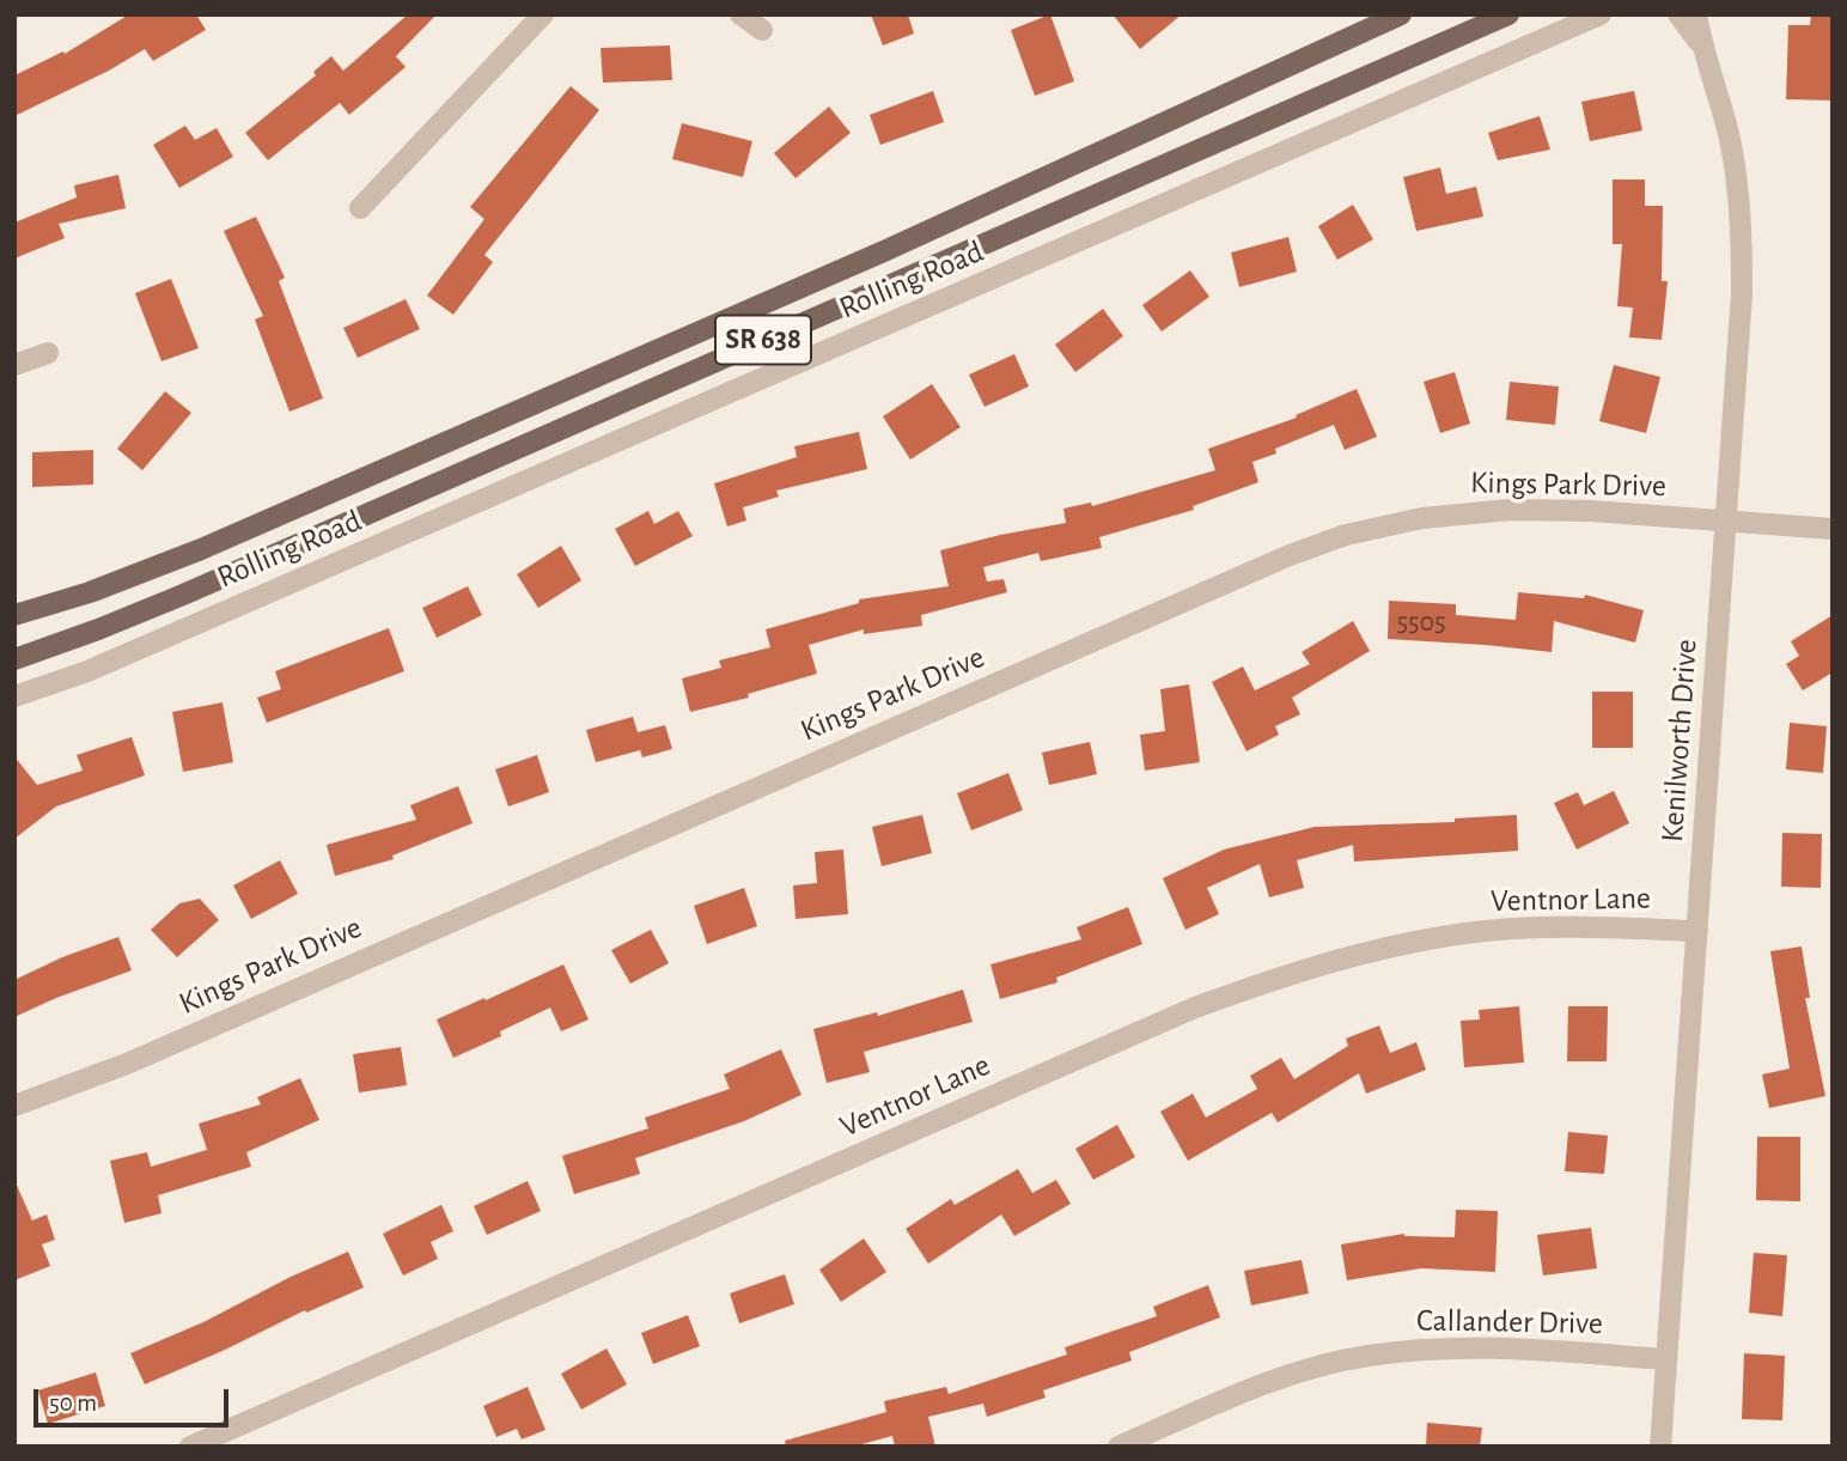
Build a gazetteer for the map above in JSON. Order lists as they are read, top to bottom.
{
  "streets": {
    "main road": ["Rolling Road", "SR 638"],
    "street": [
      "Kings Park Drive",
      "Kenilworth Drive",
      "Ventnor Lane",
      "Callander Drive"
    ]
  },
  "crossings": [
    ["Kings Park Drive", "Kenilworth Drive"],
    ["Kenilworth Drive", "Ventnor Lane"],
    ["Kenilworth Drive", "Callander Drive"]
  ],
  "house_numbers": ["5505"],
  "scale_bar": "50 m"
}
